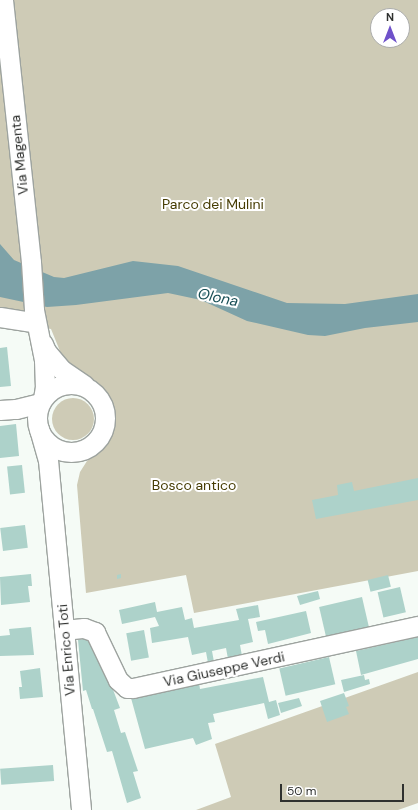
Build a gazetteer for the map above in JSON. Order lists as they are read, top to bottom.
{
  "streets": {
    "street": ["Via Magenta", "Via Enrico Toti", "Via Giuseppe Verdi"]
  },
  "crossings": [
    ["Via Magenta", "Via Enrico Toti"],
    ["Via Enrico Toti", "Via Giuseppe Verdi"]
  ],
  "water": ["Olona"],
  "parks": ["Parco dei Mulini", "Bosco antico"],
  "scale_bar": "50 m",
  "north": "top"
}
